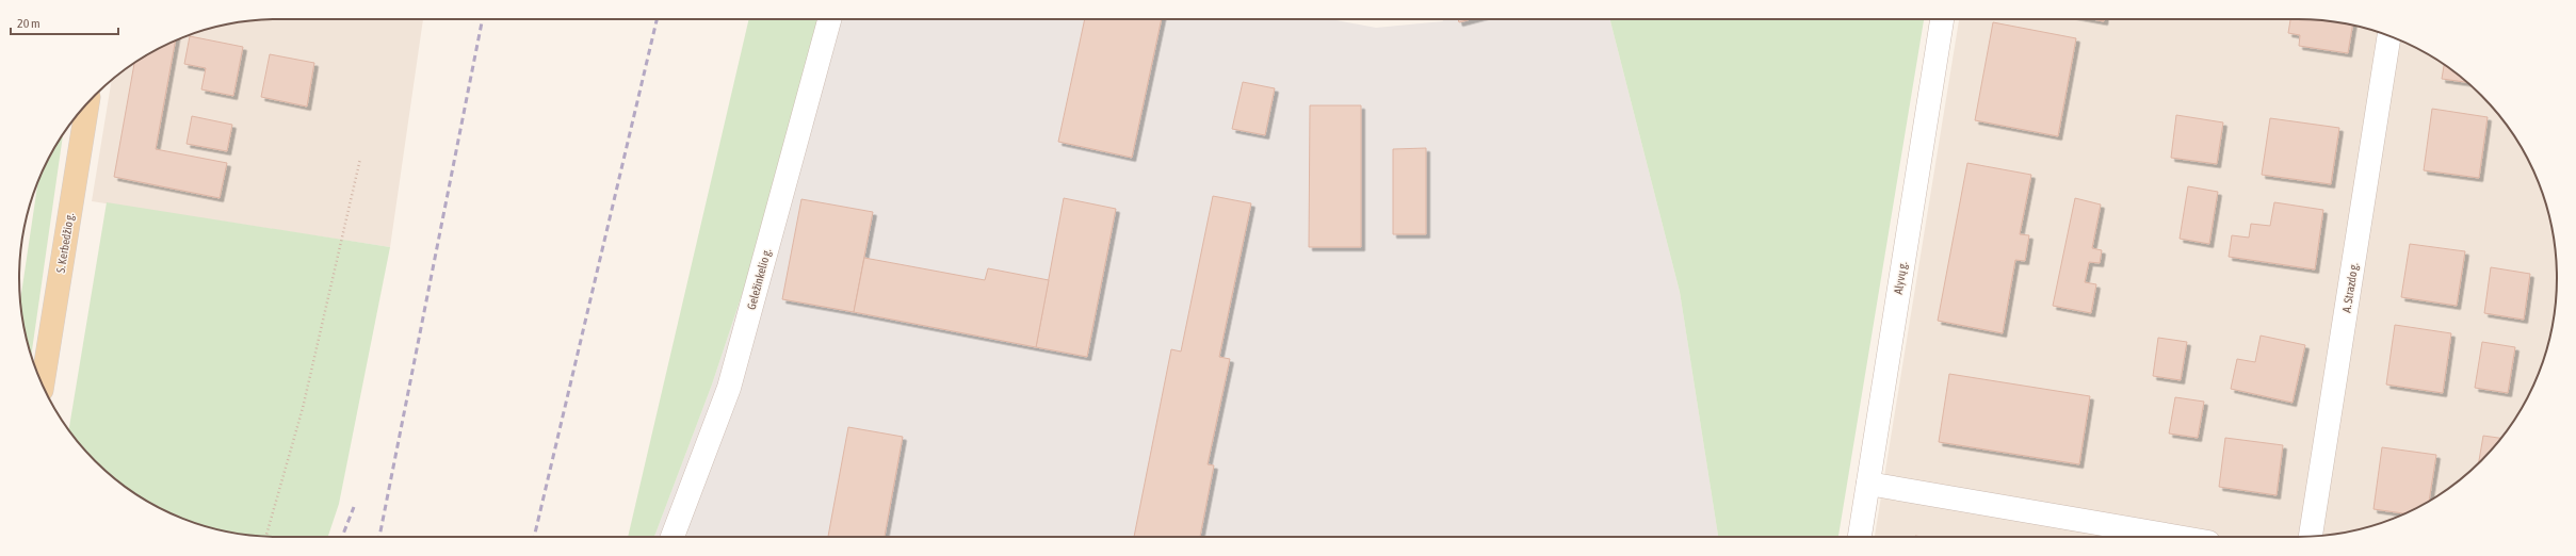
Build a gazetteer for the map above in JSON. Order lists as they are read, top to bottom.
{
  "streets": {
    "main road": ["S. Kerbedžio g."],
    "street": ["Alyvų g.", "Geležinkelio g.", "A. Strazdo g."]
  },
  "scale_bar": "20 m"
}
